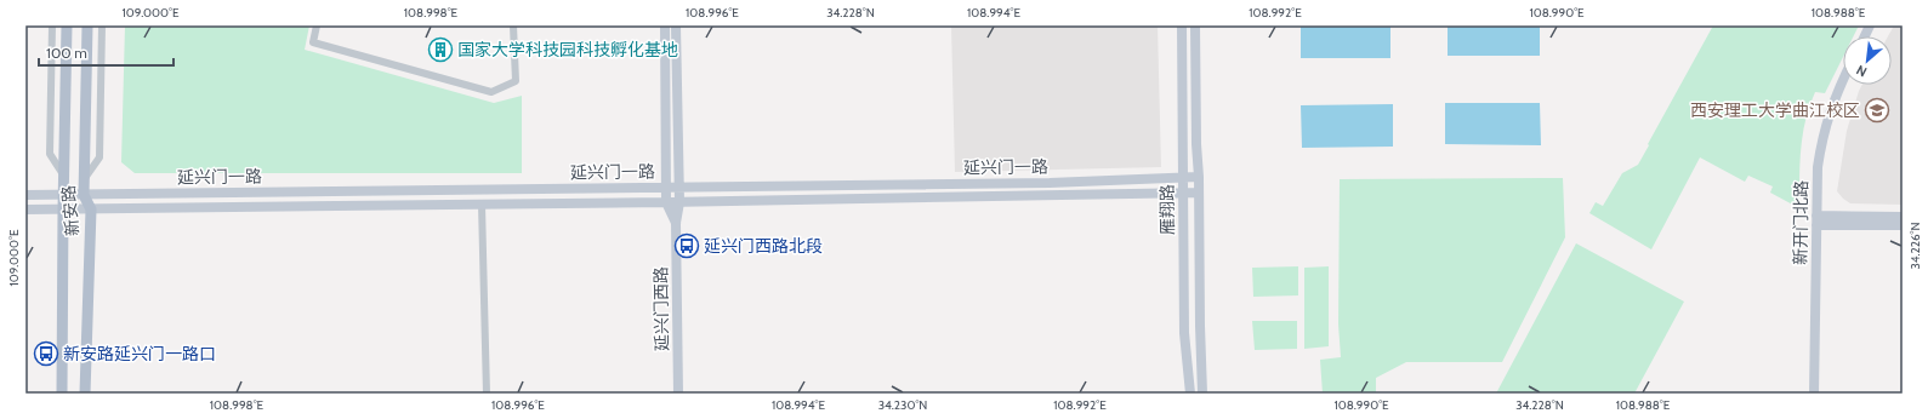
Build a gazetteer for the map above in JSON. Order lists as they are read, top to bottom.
{
  "streets": {
    "main road": ["新安路"],
    "street": [
      "延兴门一路",
      "雁翔路",
      "新开门北路",
      "延兴门西路"
    ]
  },
  "crossings": [
    ["延兴门一路", "雁翔路"],
    ["延兴门一路", "新安路"],
    ["延兴门一路", "延兴门西路"]
  ],
  "places": {
    "building": ["国家大学科技园科技孵化基地"],
    "school or university": ["西安理工大学曲江校区"],
    "bus stop": ["延兴门西路北段", "新安路延兴门一路口"]
  },
  "scale_bar": "100 m",
  "north": "bottom left",
  "coordinates": [
    "109.000°E",
    "108.998°E",
    "108.996°E",
    "34.228°N",
    "108.994°E",
    "108.992°E",
    "108.990°E",
    "108.988°E",
    "34.226°N",
    "34.230°N"
  ]
}
